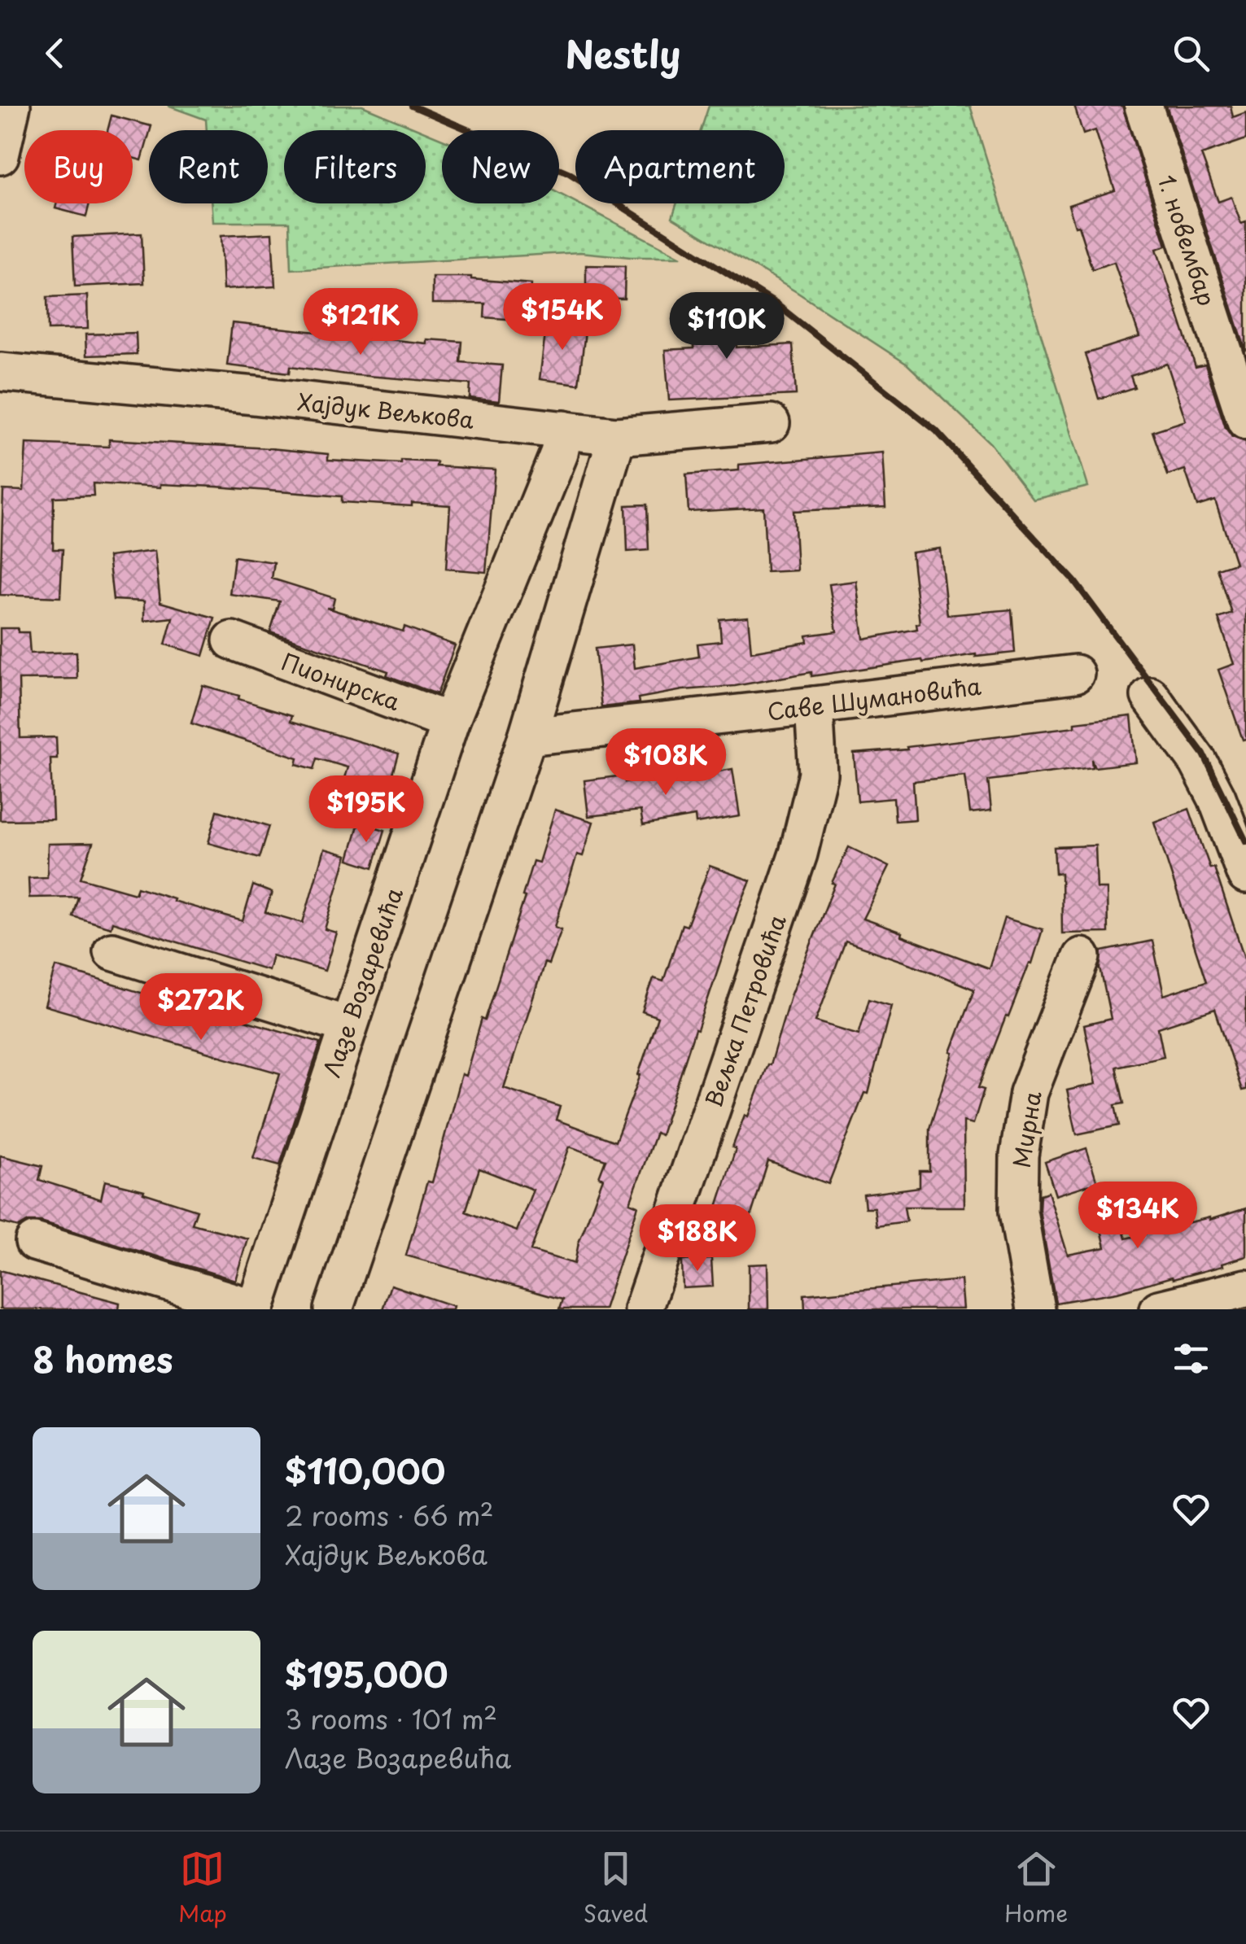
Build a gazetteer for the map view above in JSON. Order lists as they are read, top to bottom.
{
  "streets": {
    "street": [
      "1. новембар",
      "Хајдук Вељкова",
      "Пионирска",
      "Саве Шумановића",
      "Лазе Возаревића",
      "Вељка Петровића",
      "Мирна"
    ]
  },
  "crossings": [
    ["Хајдук Вељкова", "Лазе Возаревића"],
    ["Пионирска", "Лазе Возаревића"],
    ["Саве Шумановића", "Вељка Петровића"]
  ],
  "page": {
    "header": "Nestly",
    "chip": [
      "Buy",
      "Rent",
      "Filters",
      "New",
      "Apartment"
    ],
    "price": [
      "$154K",
      "$121K",
      "$110K",
      "$108K",
      "$195K",
      "$272K",
      "$134K",
      "$188K"
    ],
    "heading": "8 homes",
    "list": [
      {
        "name": "$110,000",
        "note": "2 rooms · 66 m² · Хајдук Вељкова"
      },
      {
        "name": "$195,000",
        "note": "3 rooms · 101 m² · Лазе Возаревића"
      }
    ],
    "tabs": ["Map", "Saved", "Home"]
  }
}
